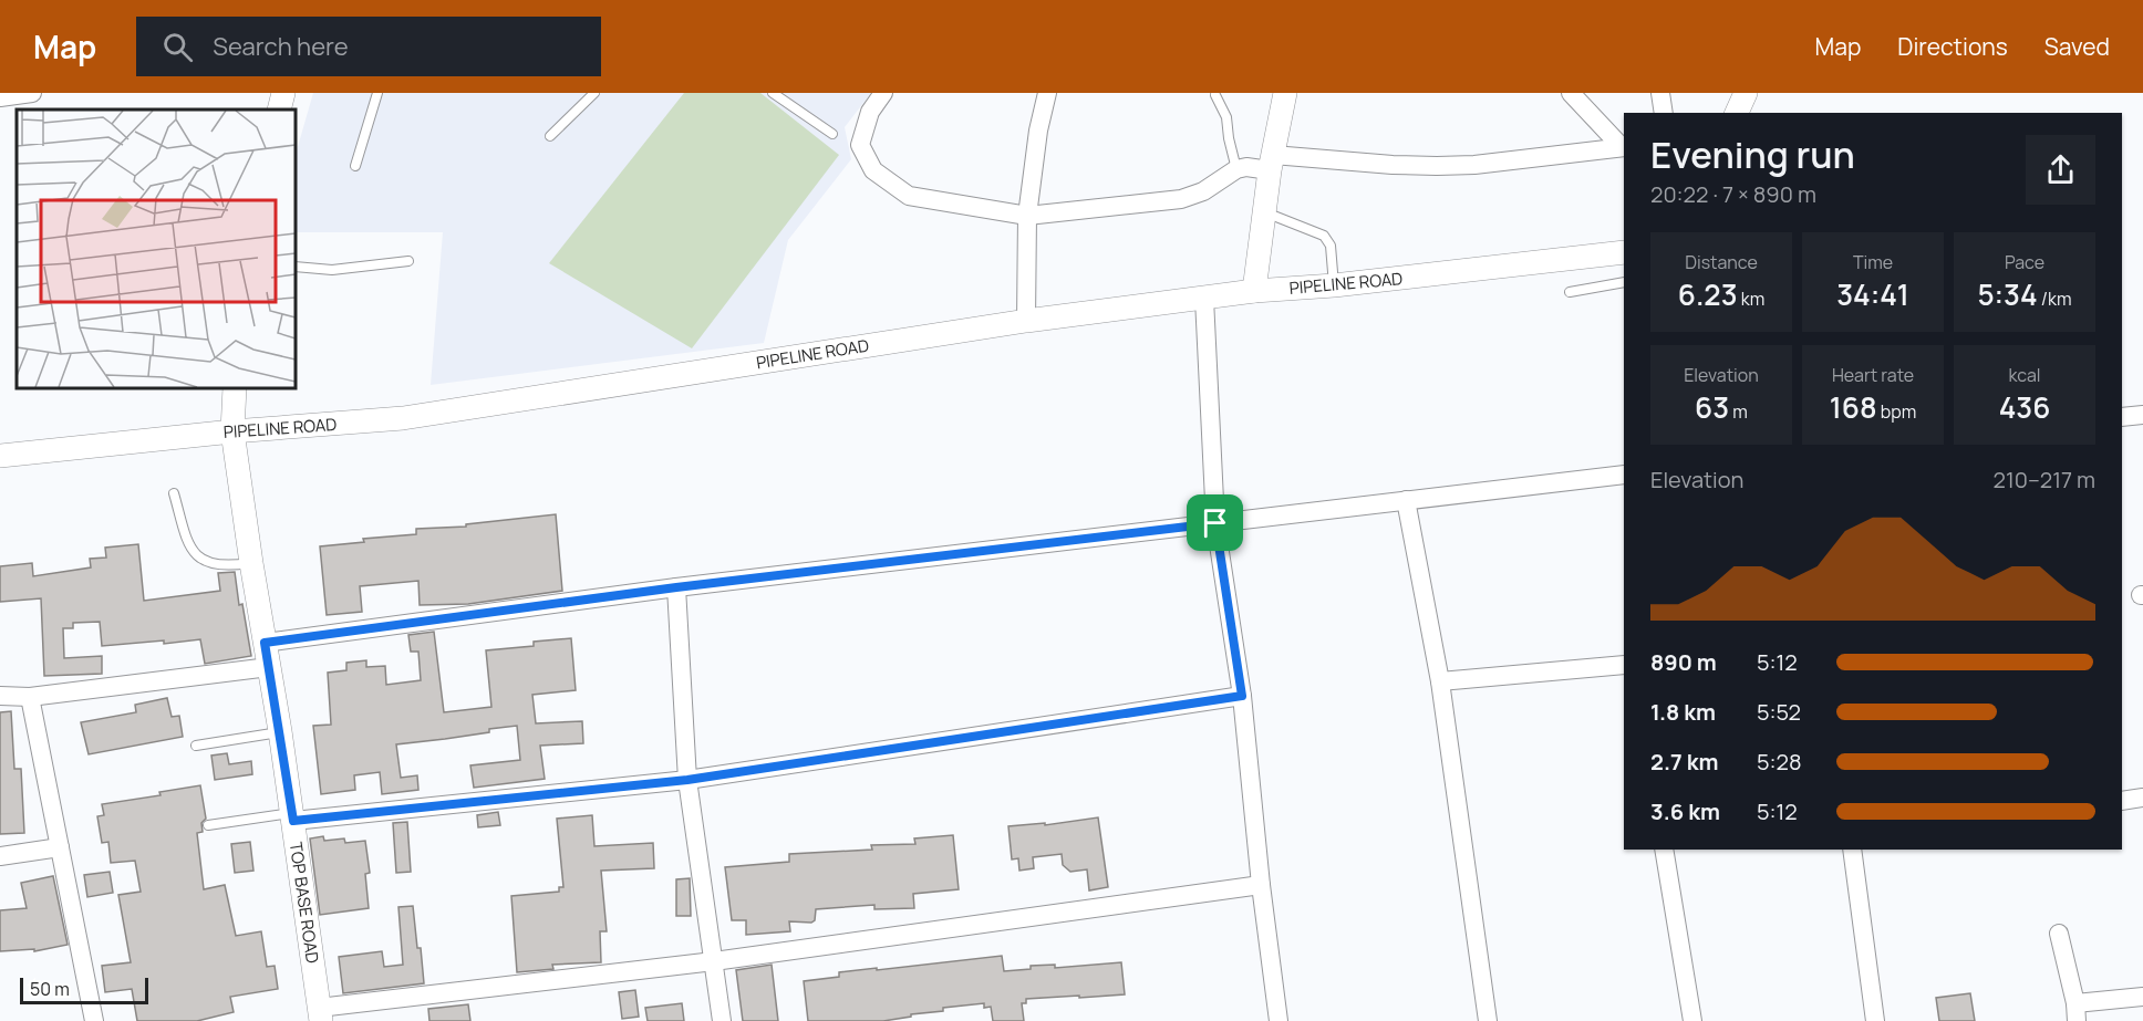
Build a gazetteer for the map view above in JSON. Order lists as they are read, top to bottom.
{
  "streets": {
    "street": ["PIPELINE ROAD", "TOP BASE ROAD"]
  },
  "crossings": [
    ["PIPELINE ROAD", "TOP BASE ROAD"]
  ],
  "scale_bar": "50 m",
  "page": {
    "header": "Map",
    "search": "Search here",
    "nav": ["Map", "Directions", "Saved"],
    "heading": ["Evening run", "20:22 · 7 × 890 m"],
    "stats": [
      ["Distance", "6.23 km"],
      ["Time", "34:41"],
      ["Pace", "5:34 /km"],
      ["Elevation", "63 m"],
      ["Heart rate", "168 bpm"],
      ["kcal", "436"]
    ],
    "chart": ["Elevation", "210–217 m"],
    "list": [
      {
        "name": "890 m",
        "note": "5:12"
      },
      {
        "name": "1.8 km",
        "note": "5:52"
      },
      {
        "name": "2.7 km",
        "note": "5:28"
      },
      {
        "name": "3.6 km",
        "note": "5:12"
      }
    ],
    "scale": "50 m"
  }
}
